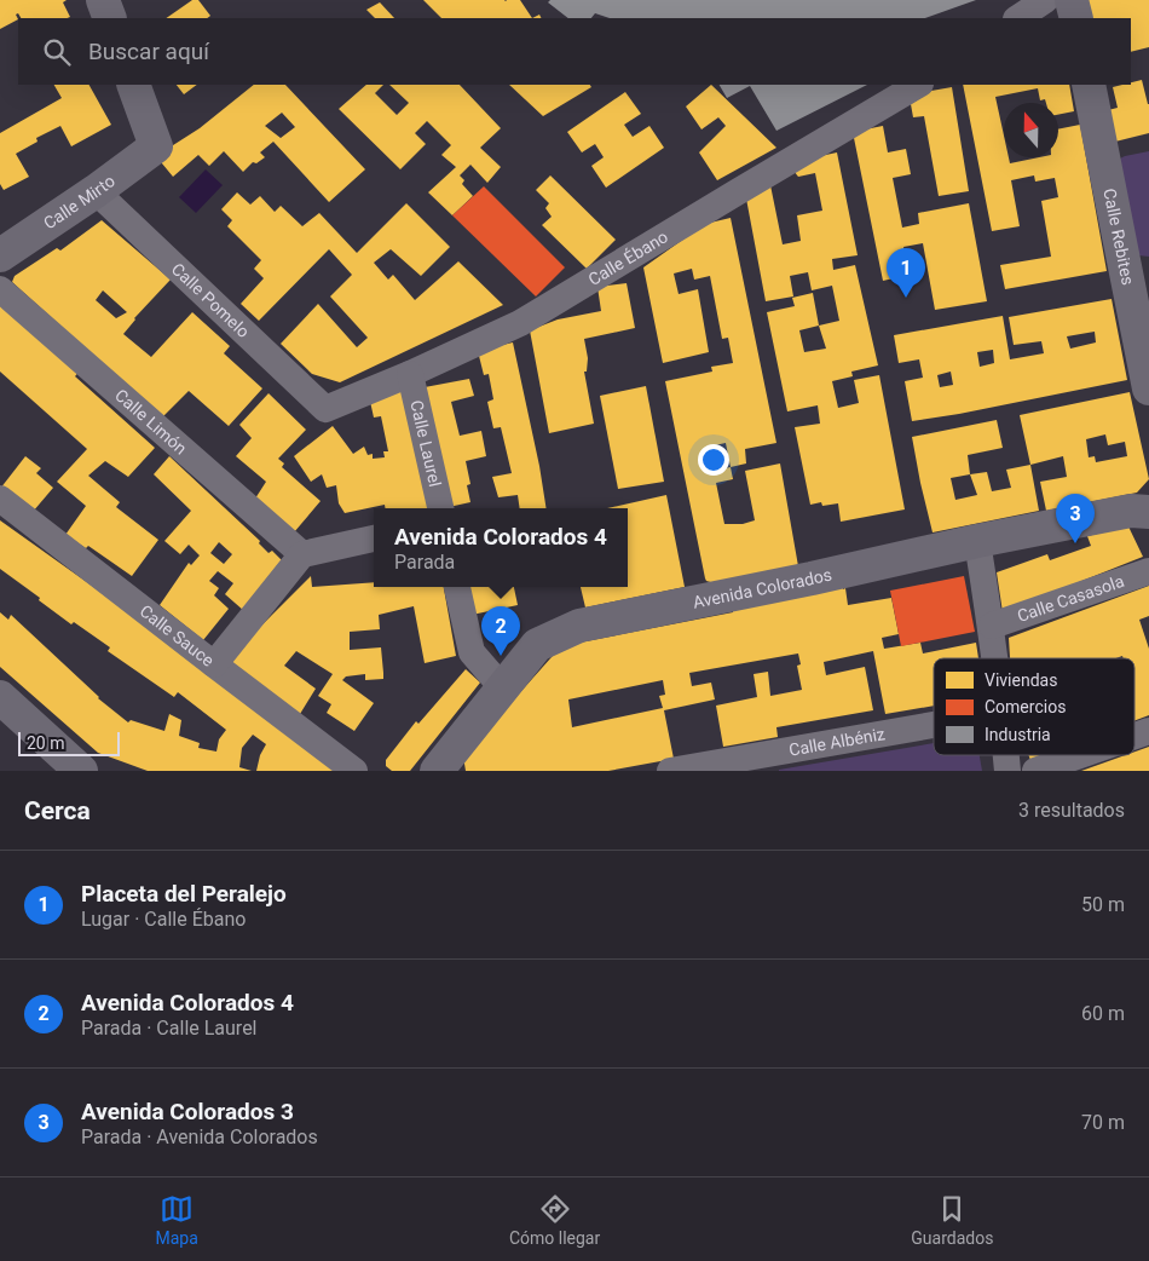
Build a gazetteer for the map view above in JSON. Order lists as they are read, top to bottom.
{
  "streets": {
    "street": [
      "Calle Mirto",
      "Calle Rebites",
      "Calle Ébano",
      "Calle Pomelo",
      "Calle Limón",
      "Calle Laurel",
      "Avenida Colorados",
      "Calle Casasola",
      "Calle Sauce",
      "Calle Albéniz"
    ]
  },
  "crossings": [
    ["Calle Mirto", "Calle Pomelo"],
    ["Calle Ébano", "Calle Pomelo"],
    ["Calle Ébano", "Calle Laurel"]
  ],
  "legend": ["Viviendas", "Comercios", "Industria"],
  "scale_bar": "20 m",
  "north": "top",
  "page": {
    "search": "Buscar aquí",
    "pins": ["1", "3", "2"],
    "popup": ["Avenida Colorados 4", "Parada"],
    "scale": "20 m",
    "heading": ["Cerca", "3 resultados"],
    "list": [
      {
        "mark": "1",
        "name": "Placeta del Peralejo",
        "note": "Lugar · Calle Ébano",
        "value": "50 m"
      },
      {
        "mark": "2",
        "name": "Avenida Colorados 4",
        "note": "Parada · Calle Laurel",
        "value": "60 m"
      },
      {
        "mark": "3",
        "name": "Avenida Colorados 3",
        "note": "Parada · Avenida Colorados",
        "value": "70 m"
      }
    ],
    "nav": ["Mapa", "Cómo llegar", "Guardados"]
  }
}
